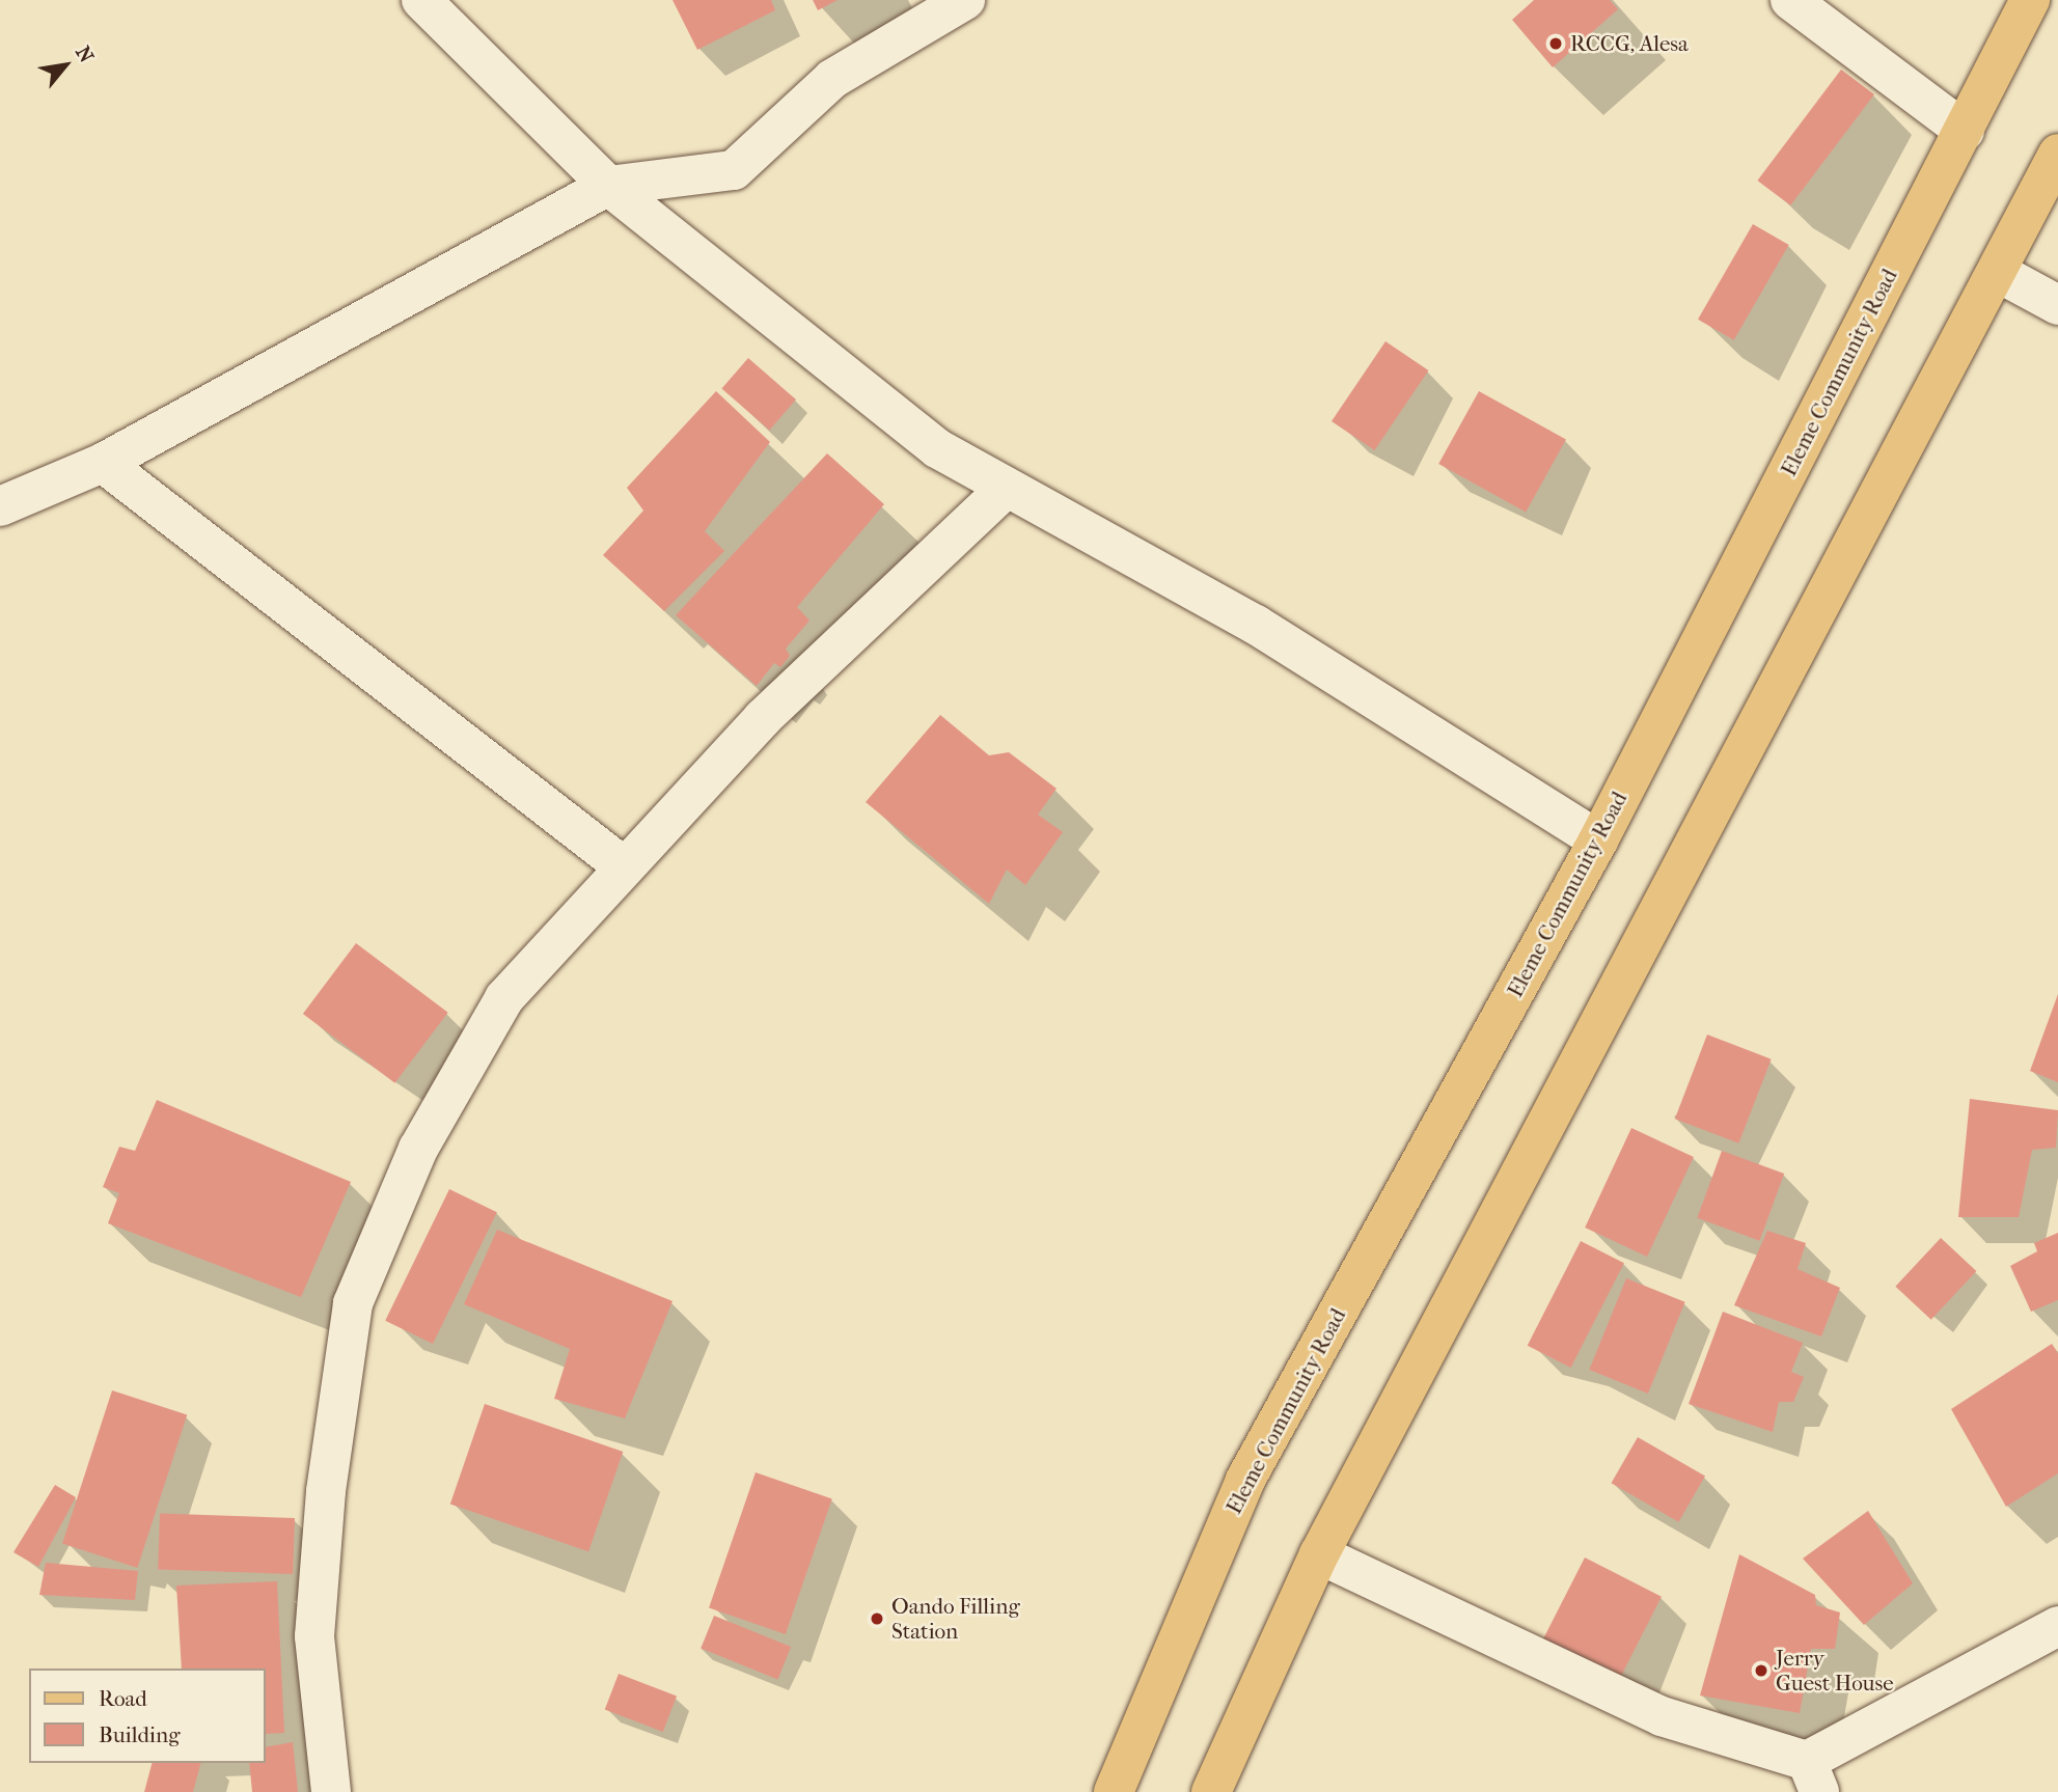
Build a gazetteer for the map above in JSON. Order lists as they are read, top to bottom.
{
  "streets": {
    "main road": ["Eleme Community Road"]
  },
  "places": ["RCCG, Alesa", "Oando Filling Station", "Jerry Guest House"],
  "legend": ["Road", "Building"],
  "north": "top right"
}
